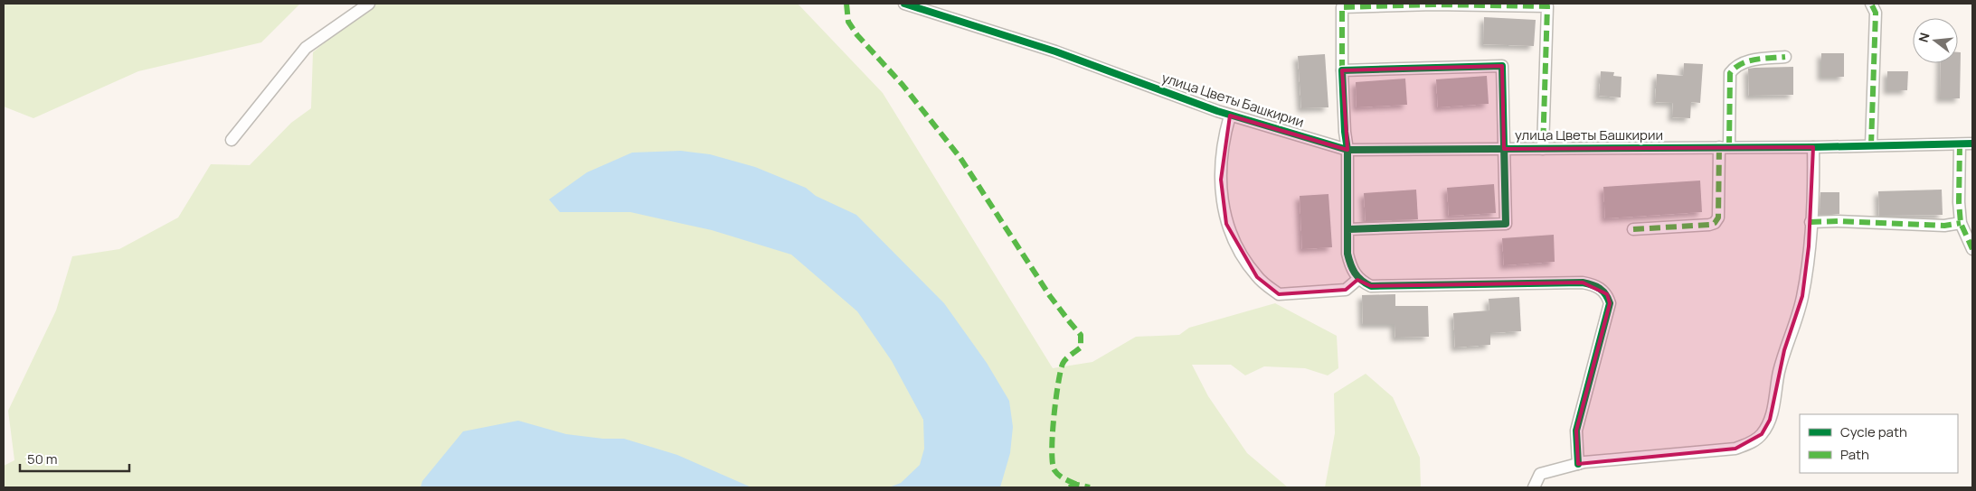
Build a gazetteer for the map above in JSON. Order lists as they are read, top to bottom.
{
  "streets": {
    "street": ["улица Цветы Башкирии"]
  },
  "legend": ["Cycle path", "Path"],
  "scale_bar": "50 m",
  "north": "left"
}
